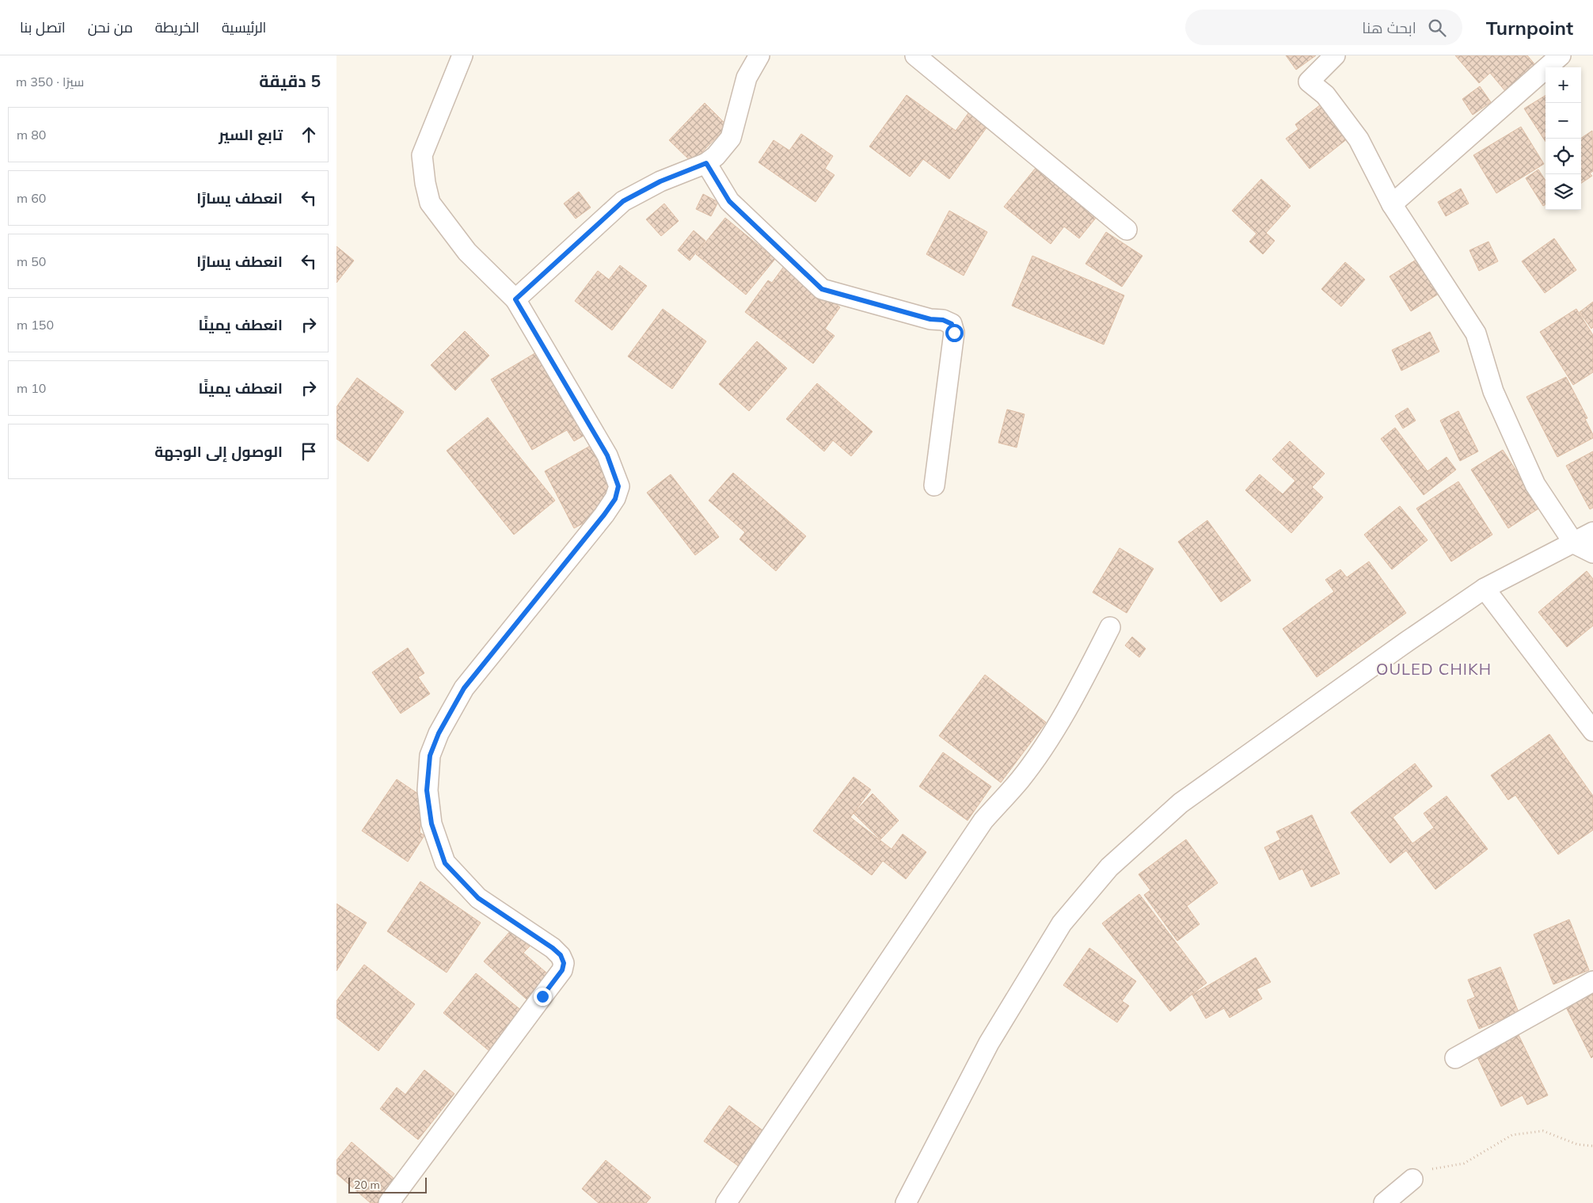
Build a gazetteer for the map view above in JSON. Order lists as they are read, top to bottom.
{
  "districts": ["OULED CHIKH"],
  "scale_bar": "20 m",
  "page": {
    "header": "Turnpoint",
    "search": "ابحث هنا",
    "nav": [
      "الرئيسية",
      "الخريطة",
      "من نحن",
      "اتصل بنا"
    ],
    "heading": ["5 دقيقة", "سيرًا · 350 m"],
    "map_buttons": ["+", "−"],
    "list": [
      ["تابع السير", "80 m"],
      ["انعطف يسارًا", "60 m"],
      ["انعطف يسارًا", "50 m"],
      ["انعطف يمينًا", "150 m"],
      ["انعطف يمينًا", "10 m"],
      "الوصول إلى الوجهة"
    ],
    "scale": "20 m"
  }
}
